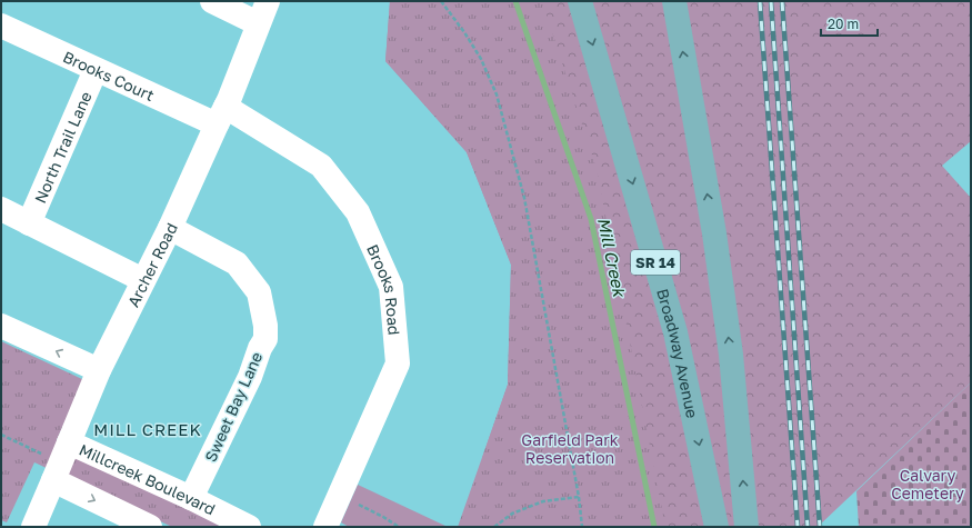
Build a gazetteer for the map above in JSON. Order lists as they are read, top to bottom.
{
  "streets": {
    "main road": ["SR 14", "Broadway Avenue"],
    "street": [
      "Brooks Court",
      "North Trail Lane",
      "Archer Road",
      "Brooks Road",
      "Sweet Bay Lane",
      "Millcreek Boulevard"
    ]
  },
  "crossings": [
    ["Brooks Court", "North Trail Lane"],
    ["Brooks Court", "Archer Road"],
    ["Brooks Court", "Brooks Road"],
    ["Archer Road", "Brooks Road"],
    ["Archer Road", "Sweet Bay Lane"],
    ["Archer Road", "Millcreek Boulevard"],
    ["Sweet Bay Lane", "Millcreek Boulevard"]
  ],
  "districts": ["MILL CREEK"],
  "water": ["Mill Creek"],
  "parks": ["Garfield Park Reservation", "Calvary Cemetery"],
  "scale_bar": "20 m"
}
